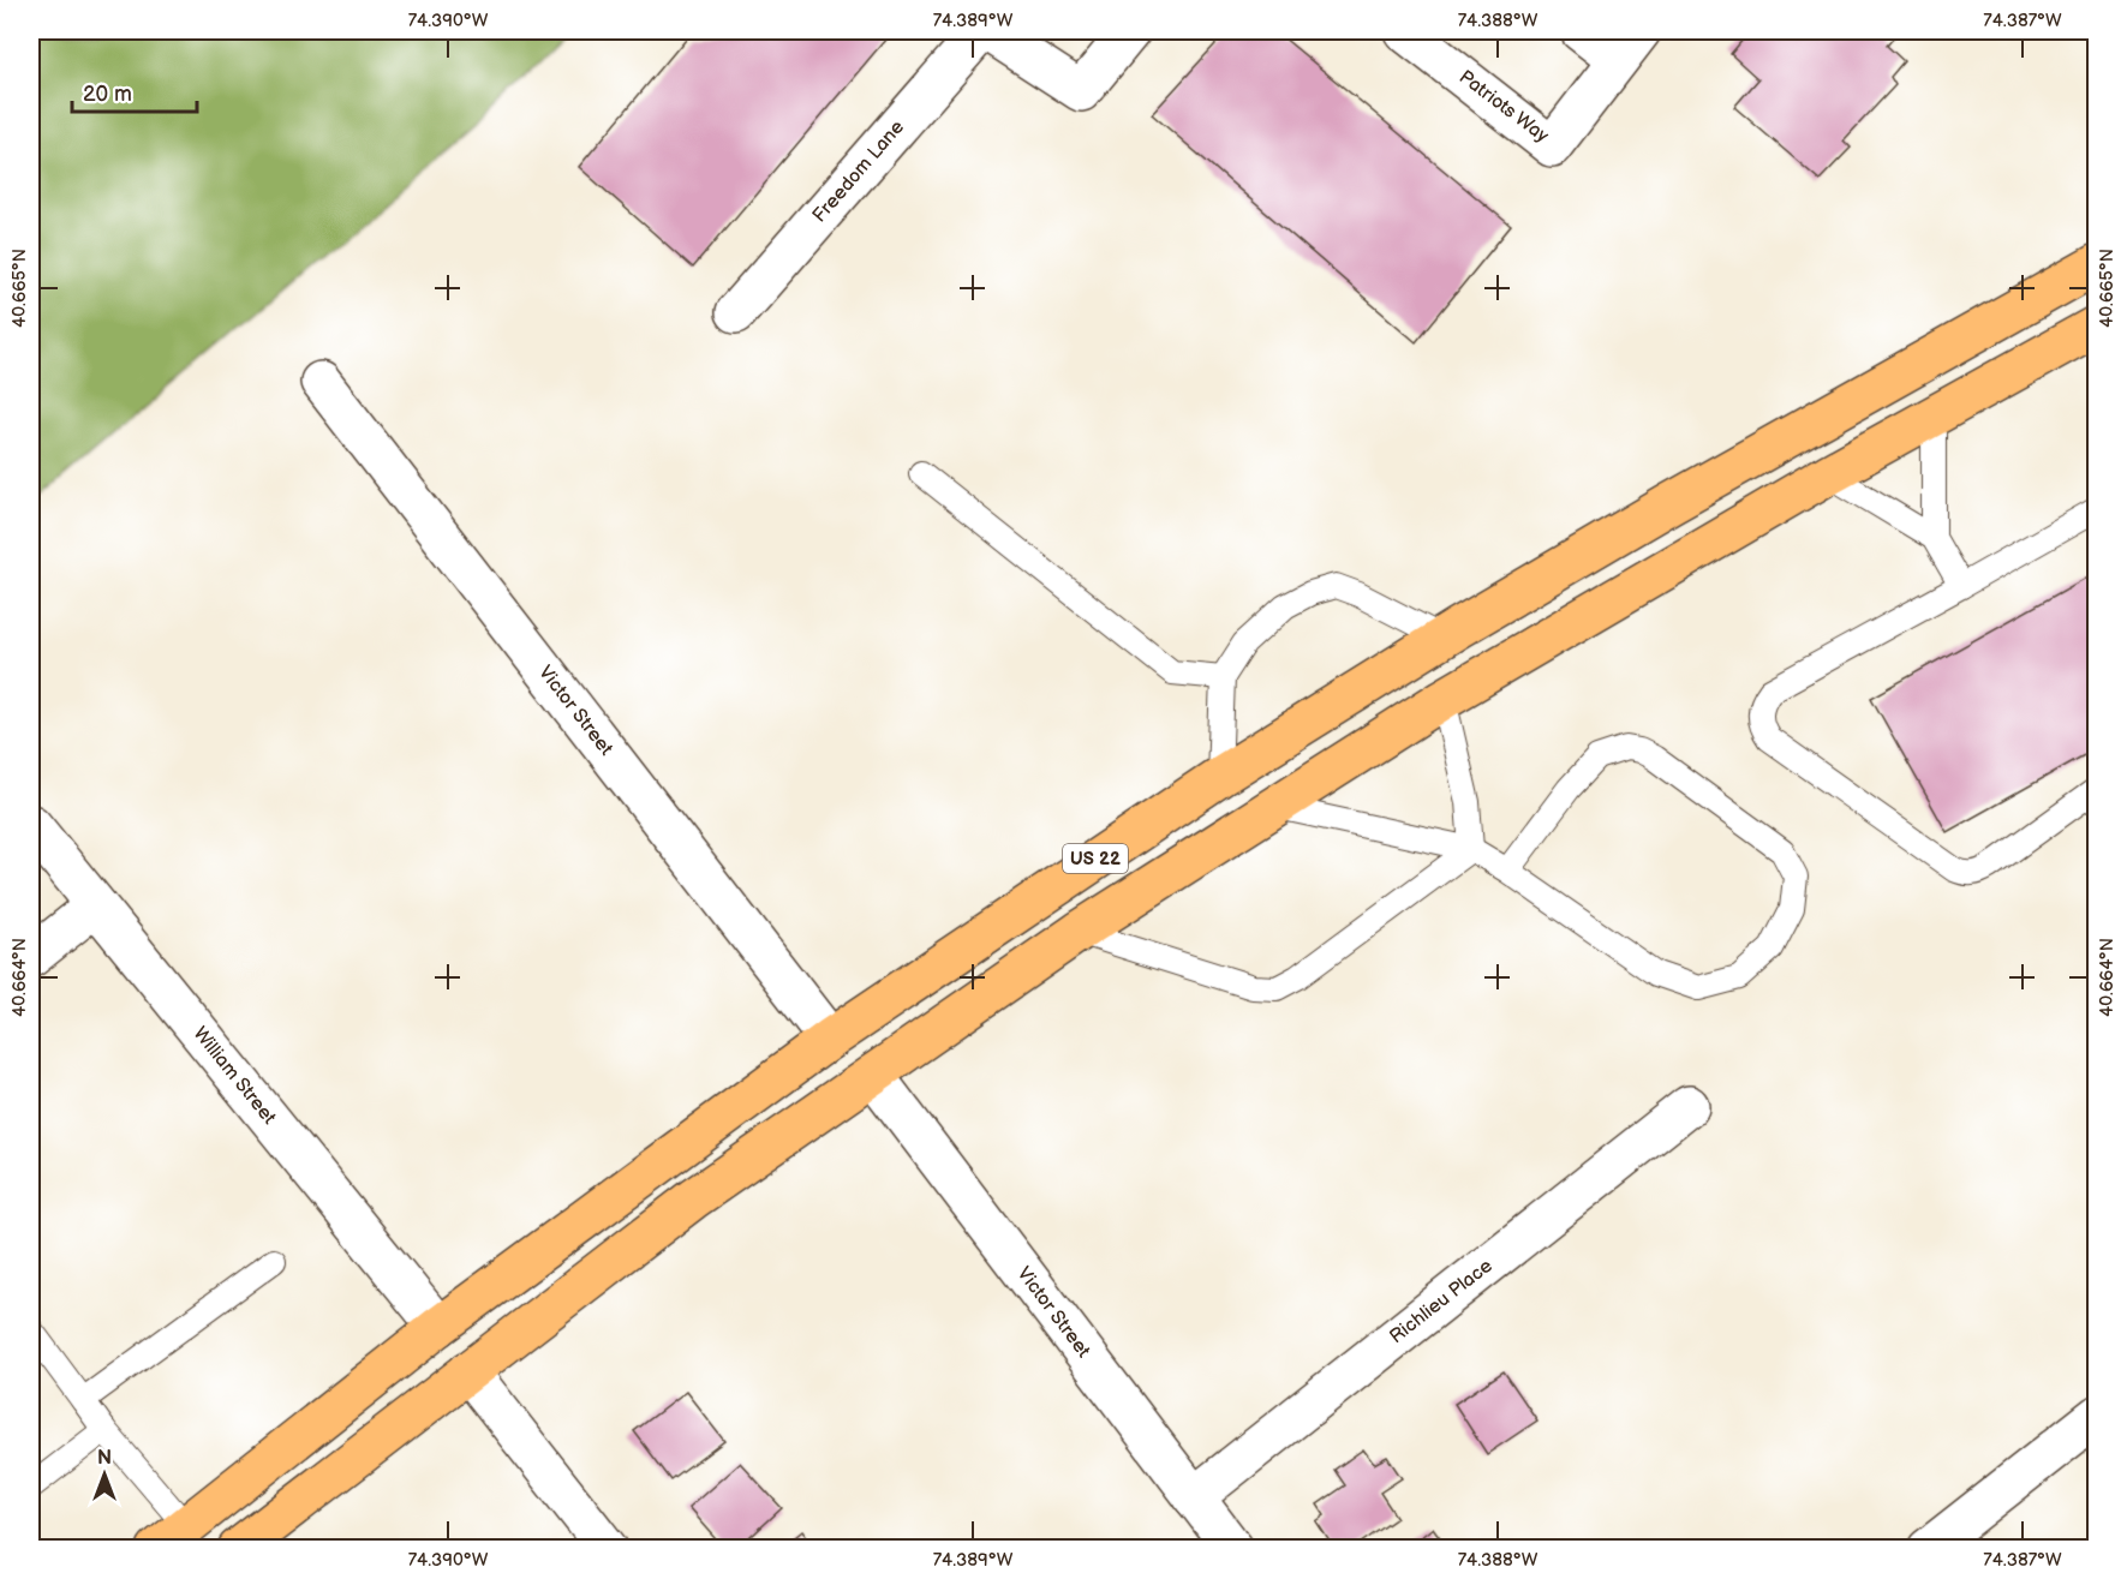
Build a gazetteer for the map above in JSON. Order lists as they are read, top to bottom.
{
  "streets": {
    "highway": ["US 22"],
    "street": [
      "Patriots Way",
      "Freedom Lane",
      "Victor Street",
      "William Street",
      "Richlieu Place"
    ]
  },
  "crossings": [
    ["Victor Street", "US 22"],
    ["Victor Street", "Richlieu Place"],
    ["US 22", "William Street"]
  ],
  "scale_bar": "20 m",
  "north": "top",
  "coordinates": [
    "74.390°W",
    "74.389°W",
    "74.388°W",
    "74.387°W",
    "40.665°N",
    "40.664°N"
  ]
}
